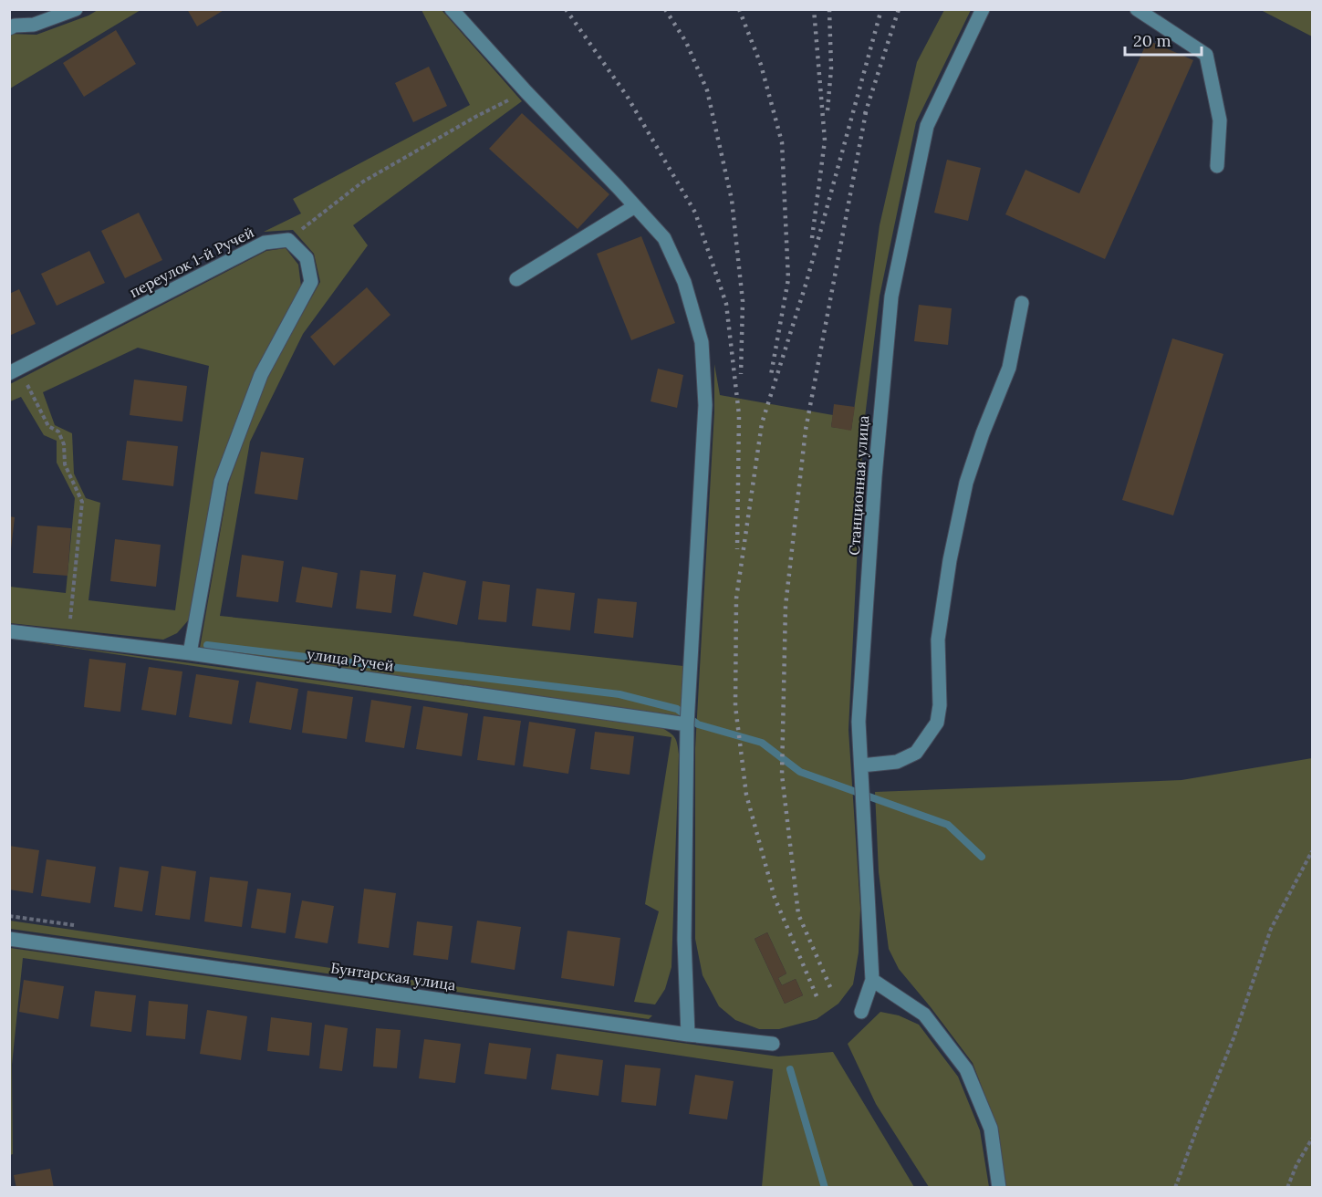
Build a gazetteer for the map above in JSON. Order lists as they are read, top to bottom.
{
  "streets": {
    "street": [
      "переулок 1-й Ручей",
      "Станционная улица",
      "улица Ручей",
      "Бунтарская улица"
    ]
  },
  "scale_bar": "20 m"
}
